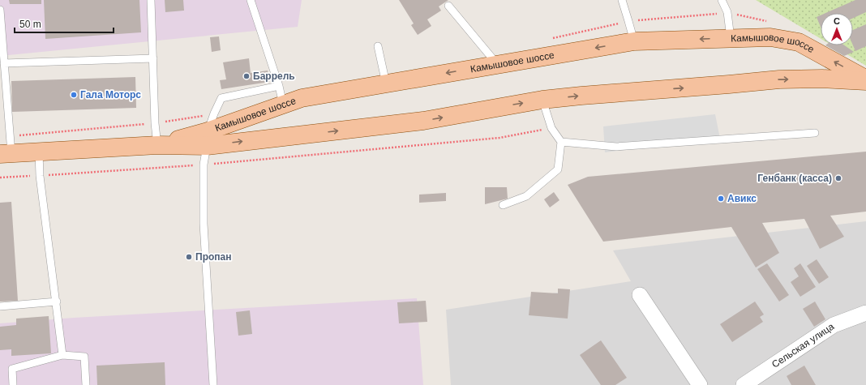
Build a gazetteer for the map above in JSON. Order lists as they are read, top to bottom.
{
  "streets": {
    "main road": ["Камышовое шоссе"],
    "street": ["Сельская улица"]
  },
  "places": [
    "Баррель",
    "Гала Моторс",
    "Генбанк (касса)",
    "Авикс",
    "Пропан"
  ],
  "scale_bar": "50 m",
  "north": "top"
}
